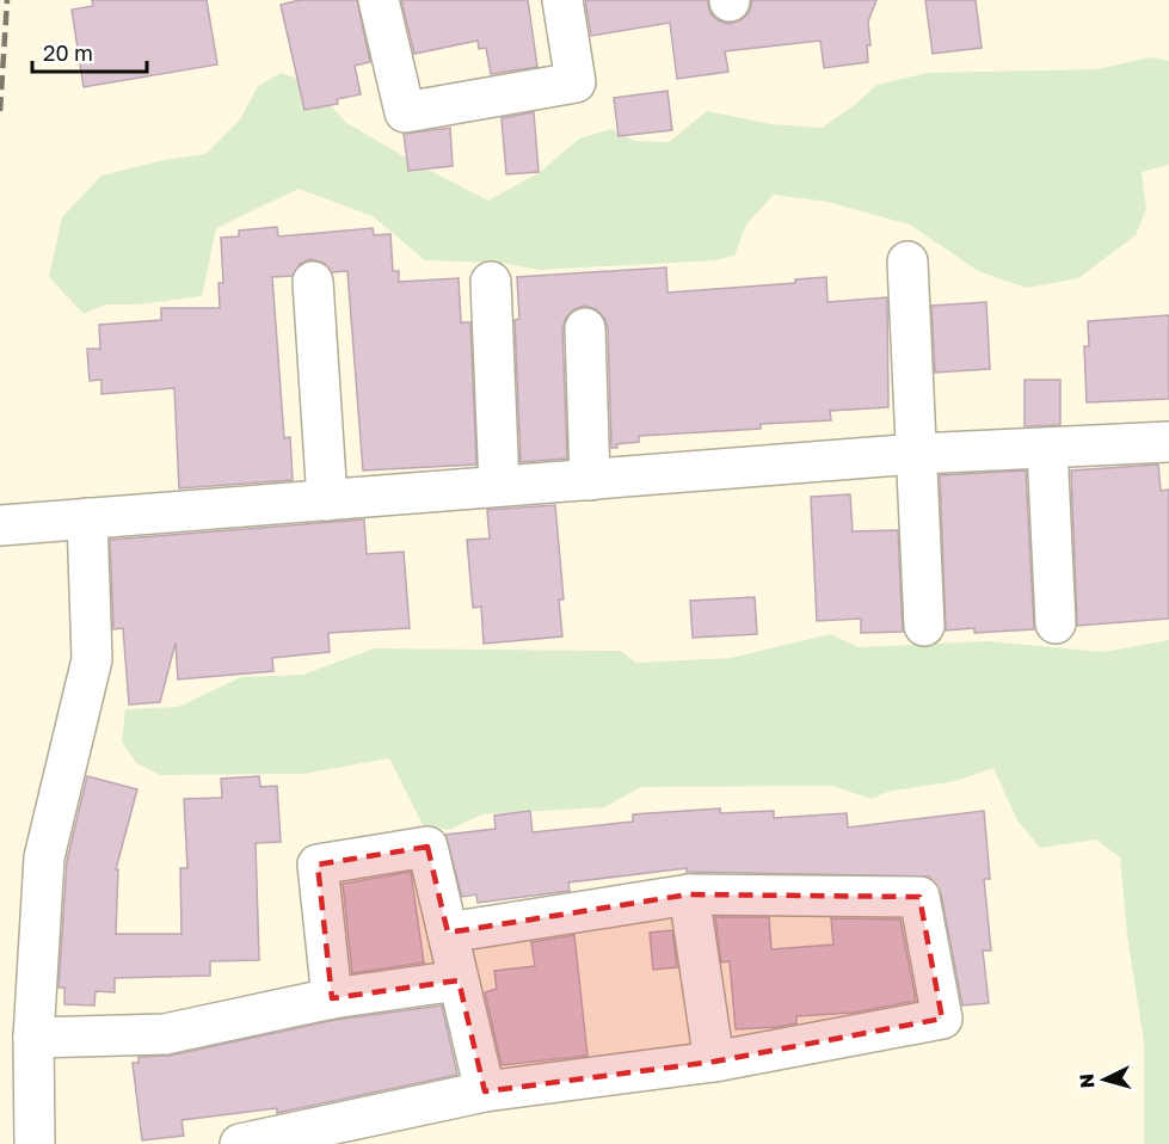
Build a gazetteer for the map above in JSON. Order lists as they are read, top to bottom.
{
  "scale_bar": "20 m",
  "north": "left"
}
